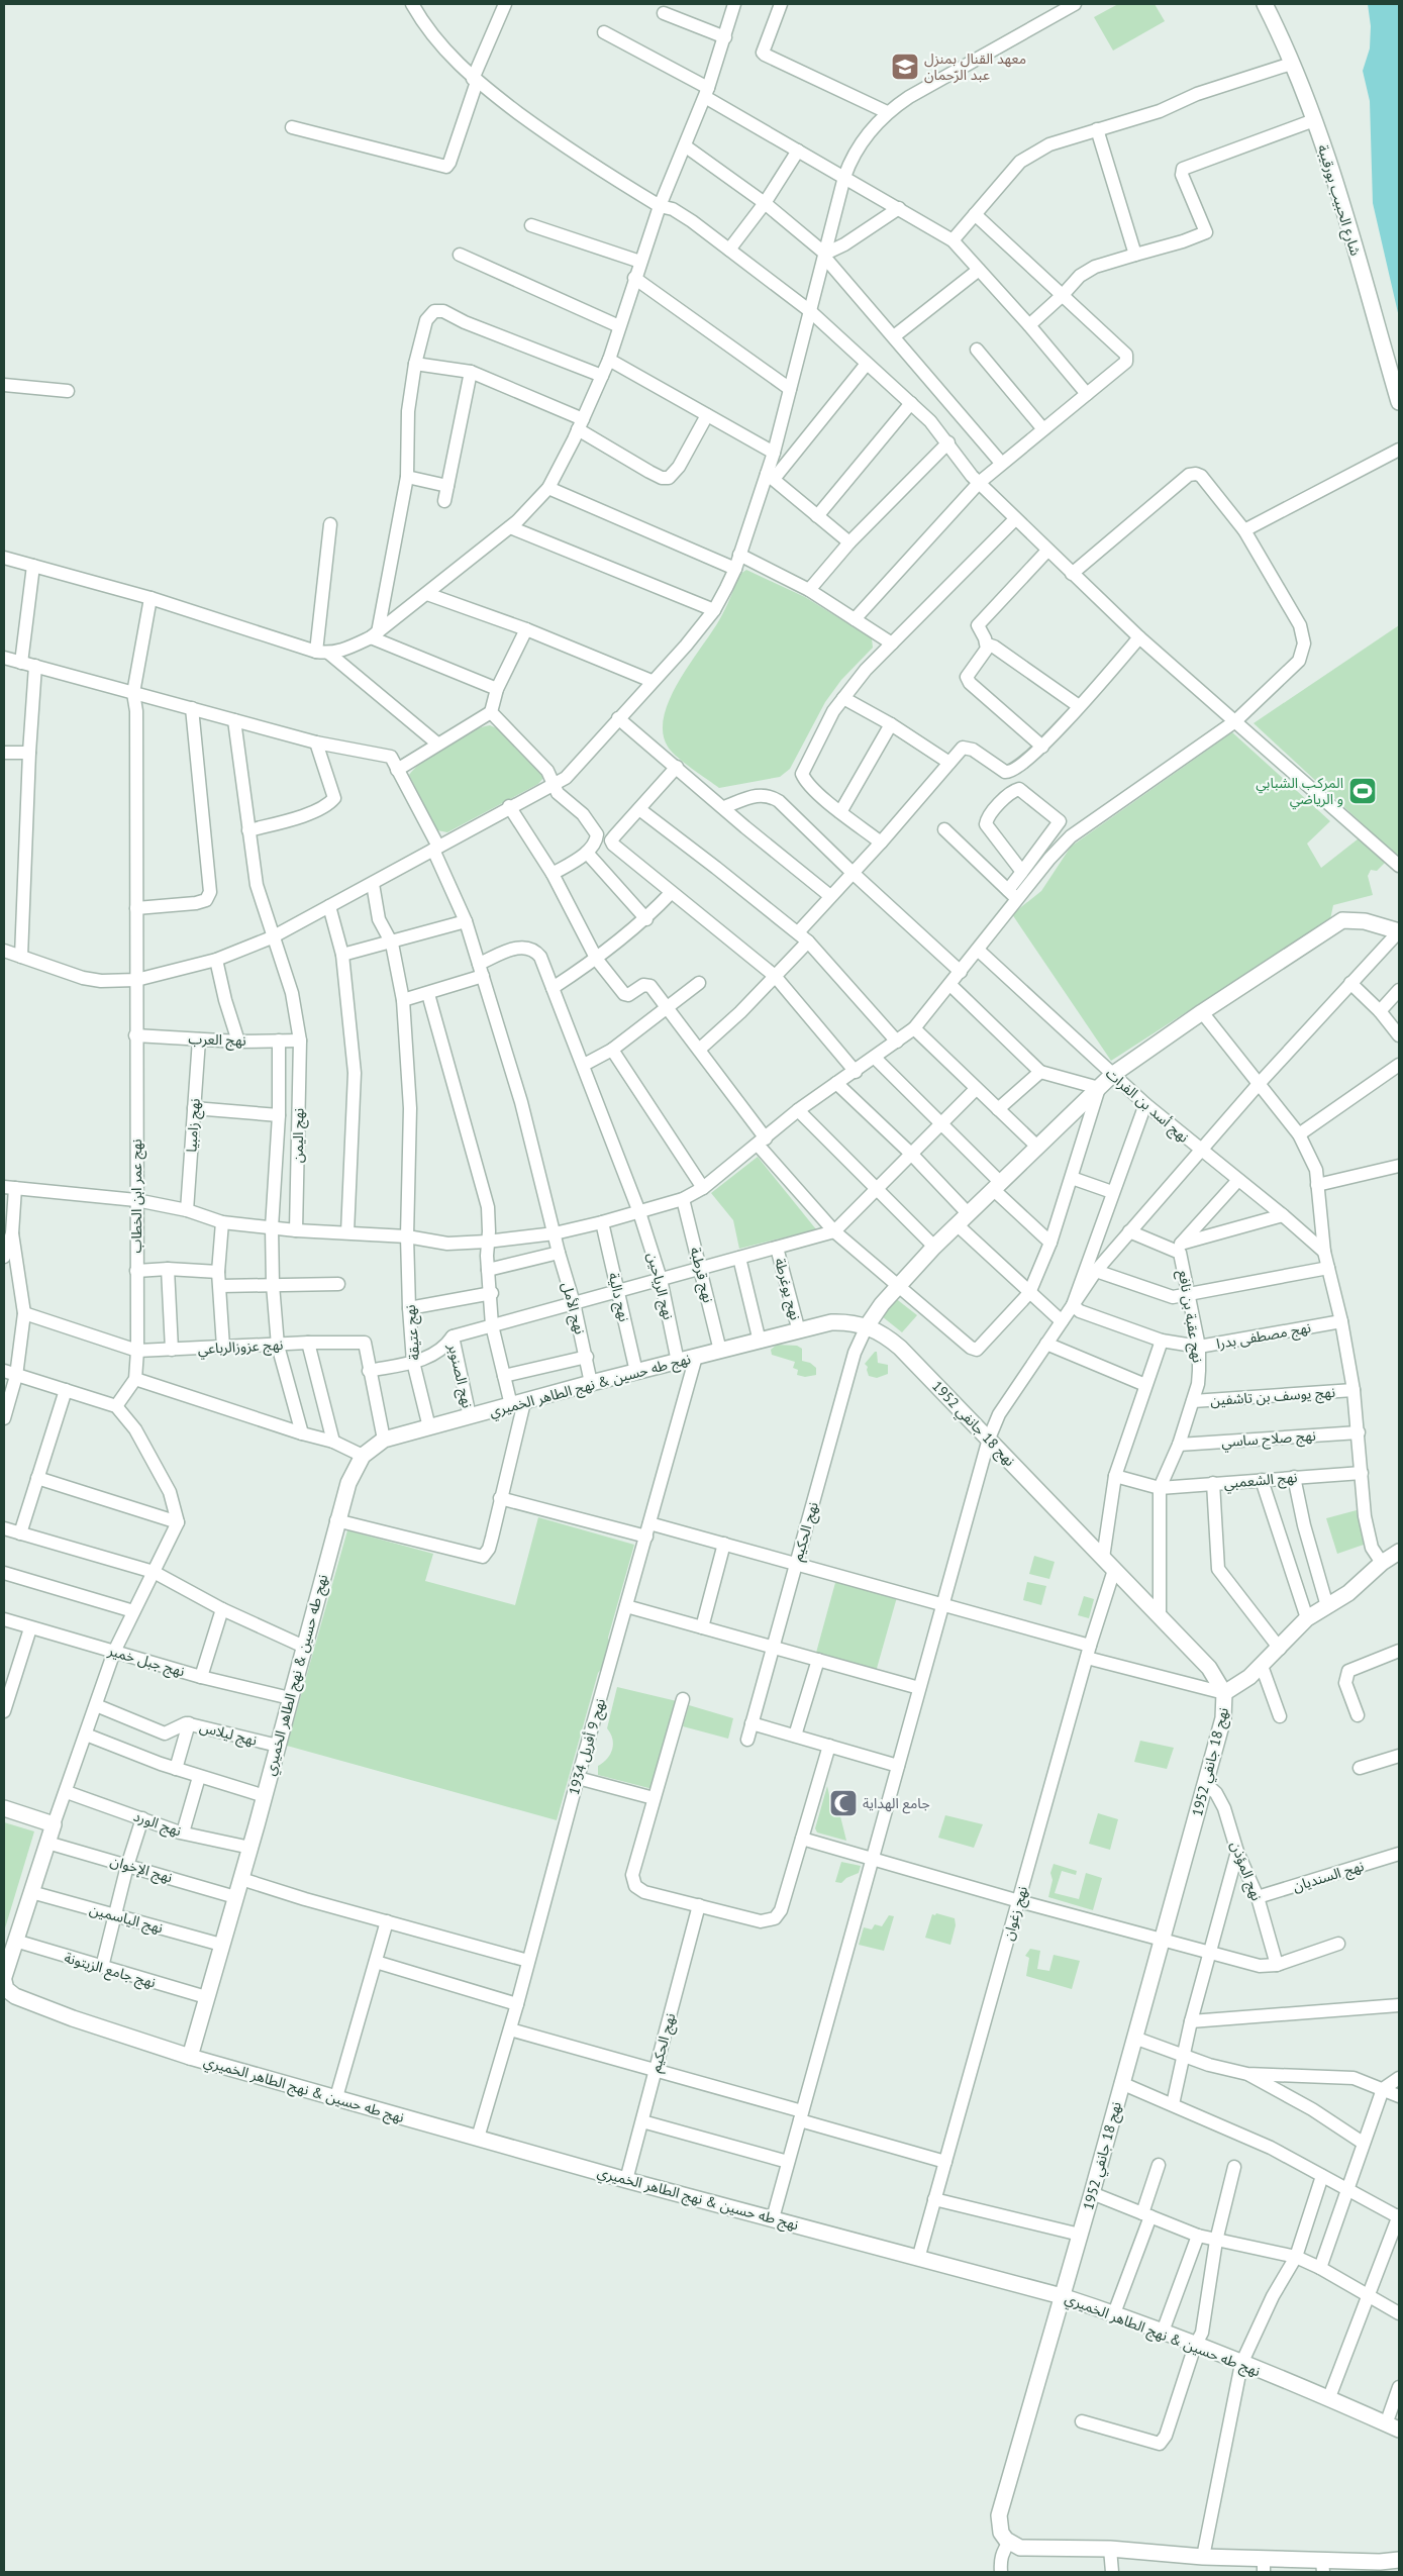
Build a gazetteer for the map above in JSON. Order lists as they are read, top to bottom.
{
  "streets": {
    "street": [
      "شارع الحبيب بورقيبة",
      "نهج العرب",
      "نهج أسد بن الفرات",
      "نهج زامبيا",
      "نهج اليمن",
      "نهج عمر ابن الخطاب",
      "نهج قرطبة",
      "نهج الرياحين",
      "نهج يوغرطة",
      "نهج دالية",
      "نهج الأمل",
      "نهج عقبة بن نافع",
      "نهج عتيقة",
      "نهج مصطفى بدرا",
      "نهج عزوزالرباعي",
      "نهج الصنوبر",
      "نهج طه حسين & نهج الطاهر الخميري",
      "نهج يوسف بن تاشفين",
      "نهج 18 جانفي 1952",
      "نهج صلاح ساسي",
      "نهج الشعمبي",
      "نهج الحكيم",
      "نهج جبل خمير",
      "نهج ليلاس",
      "نهج 9 أفريل 1934",
      "نهج الورد",
      "نهج الإخوان",
      "نهج المؤذن",
      "نهج السنديان",
      "نهج زغوان",
      "نهج الياسمين",
      "نهج جامع الزيتونة"
    ]
  },
  "crossings": [
    ["نهج العرب", "نهج زامبيا"],
    ["نهج العرب", "نهج اليمن"],
    ["نهج العرب", "نهج عمر ابن الخطاب"],
    ["نهج عمر ابن الخطاب", "نهج عزوزالرباعي"],
    ["نهج قرطبة", "نهج طه حسين & نهج الطاهر الخميري"],
    ["نهج الرياحين", "نهج الأمل"],
    ["نهج الرياحين", "نهج طه حسين & نهج الطاهر الخميري"],
    ["نهج يوغرطة", "نهج طه حسين & نهج الطاهر الخميري"],
    ["نهج دالية", "نهج طه حسين & نهج الطاهر الخميري"],
    ["نهج الأمل", "نهج طه حسين & نهج الطاهر الخميري"],
    ["نهج عقبة بن نافع", "نهج مصطفى بدرا"],
    ["نهج عقبة بن نافع", "نهج يوسف بن تاشفين"],
    ["نهج عقبة بن نافع", "نهج صلاح ساسي"],
    ["نهج عقبة بن نافع", "نهج الشعمبي"],
    ["نهج عتيقة", "نهج طه حسين & نهج الطاهر الخميري"],
    ["نهج عزوزالرباعي", "نهج طه حسين & نهج الطاهر الخميري"],
    ["نهج الصنوبر", "نهج طه حسين & نهج الطاهر الخميري"],
    ["نهج طه حسين & نهج الطاهر الخميري", "نهج 18 جانفي 1952"],
    ["نهج طه حسين & نهج الطاهر الخميري", "نهج الحكيم"],
    ["نهج طه حسين & نهج الطاهر الخميري", "نهج جبل خمير"],
    ["نهج طه حسين & نهج الطاهر الخميري", "نهج ليلاس"],
    ["نهج طه حسين & نهج الطاهر الخميري", "نهج 9 أفريل 1934"],
    ["نهج طه حسين & نهج الطاهر الخميري", "نهج الورد"],
    ["نهج طه حسين & نهج الطاهر الخميري", "نهج الإخوان"],
    ["نهج طه حسين & نهج الطاهر الخميري", "نهج زغوان"],
    ["نهج طه حسين & نهج الطاهر الخميري", "نهج الياسمين"],
    ["نهج طه حسين & نهج الطاهر الخميري", "نهج جامع الزيتونة"],
    ["نهج 18 جانفي 1952", "نهج الحكيم"],
    ["نهج 18 جانفي 1952", "نهج المؤذن"],
    ["نهج 18 جانفي 1952", "نهج زغوان"],
    ["نهج المؤذن", "نهج السنديان"]
  ],
  "places": {
    "school or university": ["معهد القنال بمنزل عبد الرّحمان"],
    "sports": ["المركب الشبابي و الرياضي"],
    "mosque": ["جامع الهداية"]
  }
}
